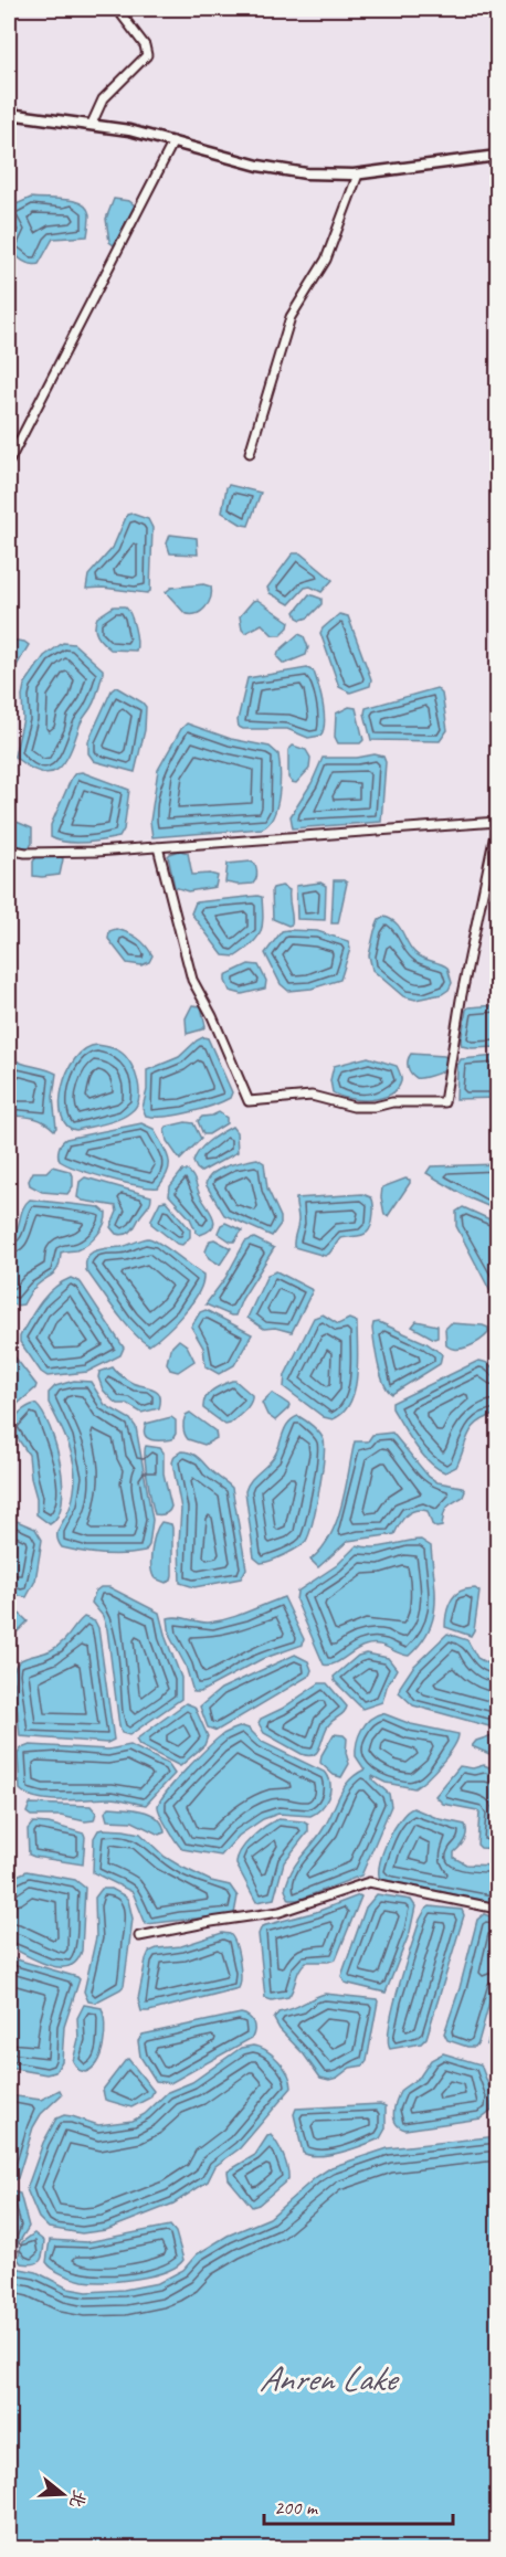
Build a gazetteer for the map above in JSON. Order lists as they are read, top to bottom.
{
  "water": ["Anren Lake"],
  "scale_bar": "200 m",
  "north": "right"
}
